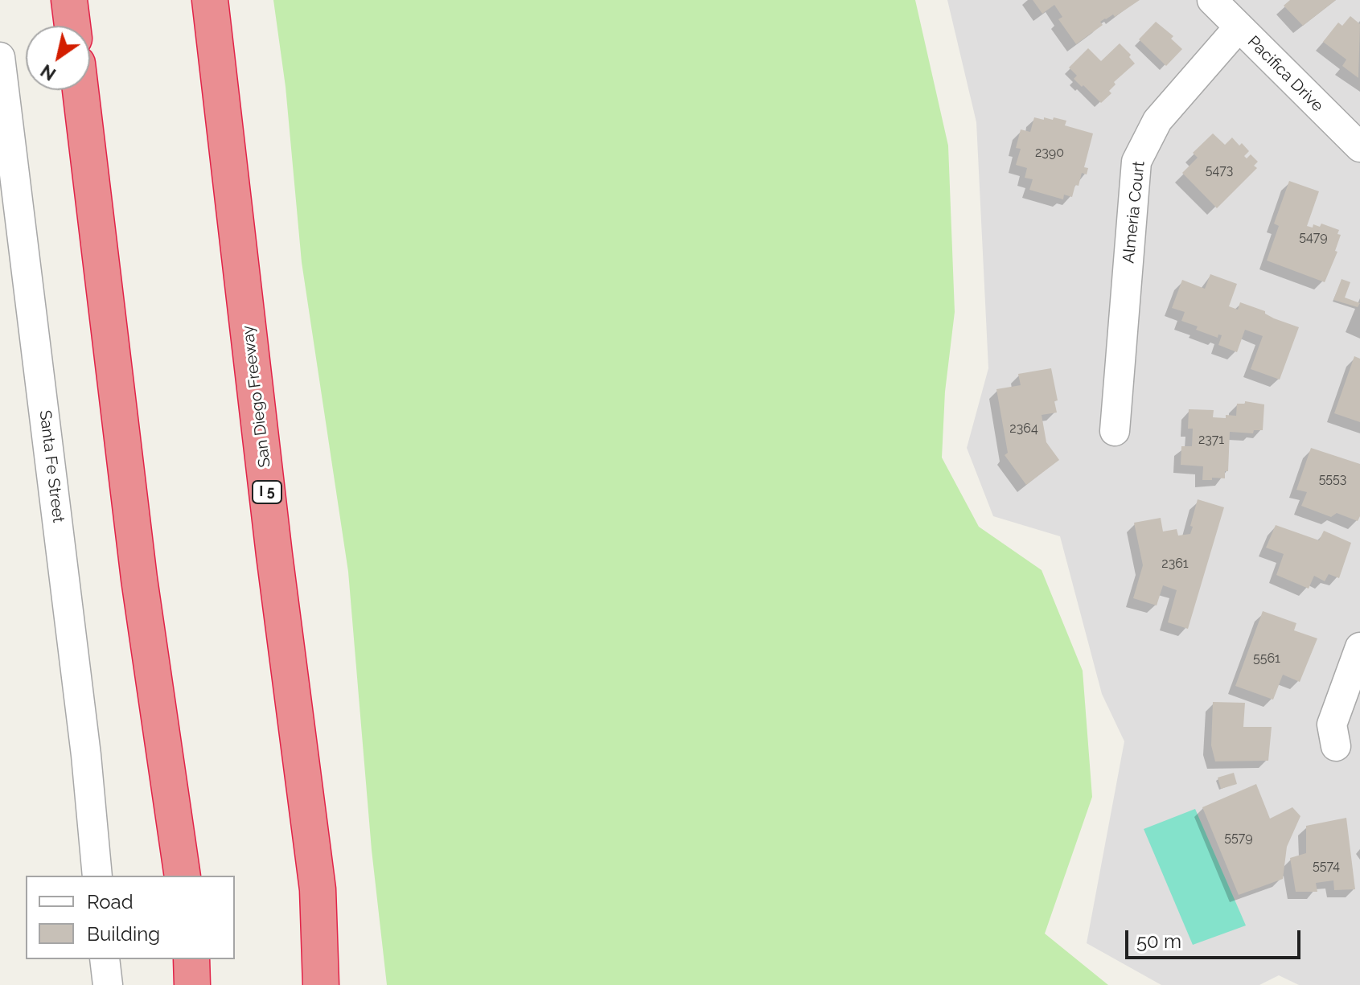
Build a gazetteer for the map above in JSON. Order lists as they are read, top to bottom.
{
  "streets": {
    "highway": ["San Diego Freeway", "I 5"],
    "street": ["Pacifica Drive", "Almeria Court", "Santa Fe Street"]
  },
  "crossings": [
    ["Pacifica Drive", "Almeria Court"]
  ],
  "house_numbers": [
    "2390",
    "5473",
    "5479",
    "2364",
    "2371",
    "5553",
    "2361",
    "5561",
    "5579",
    "5574"
  ],
  "legend": ["Road", "Building"],
  "scale_bar": "50 m",
  "north": "bottom left"
}
